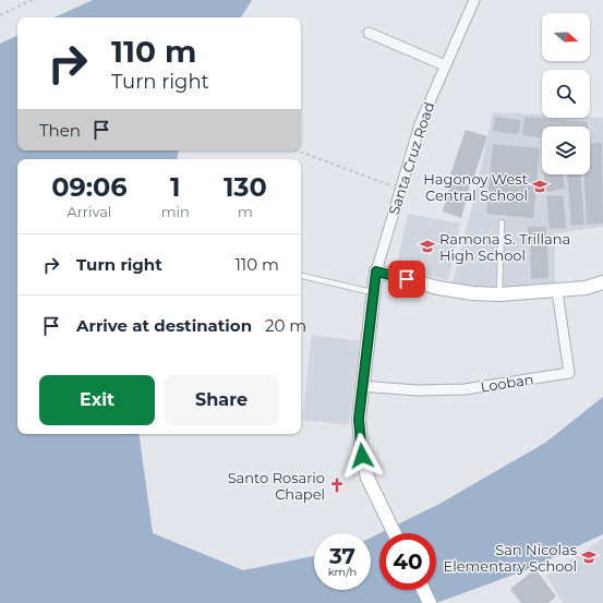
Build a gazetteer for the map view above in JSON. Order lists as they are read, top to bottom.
{
  "streets": {
    "street": ["Santa Cruz Road", "Looban"]
  },
  "places": {
    "school or university": ["Hagonoy West Central School", "Ramona S. Trillana High School", "San Nicolas Elementary School"],
    "church": ["Santo Rosario Chapel"]
  },
  "north": "right",
  "page": {
    "turn": ["110 m", "Turn right"],
    "then": "Then",
    "eta": [
      "09:06",
      "Arrival",
      "1",
      "min",
      "130",
      "m"
    ],
    "list": [
      {
        "name": "Turn right",
        "value": "110 m"
      },
      {
        "name": "Arrive at destination",
        "value": "20 m"
      }
    ],
    "buttons": ["Exit", "Share"],
    "speed": "37 km/h",
    "limit": "40"
  }
}
